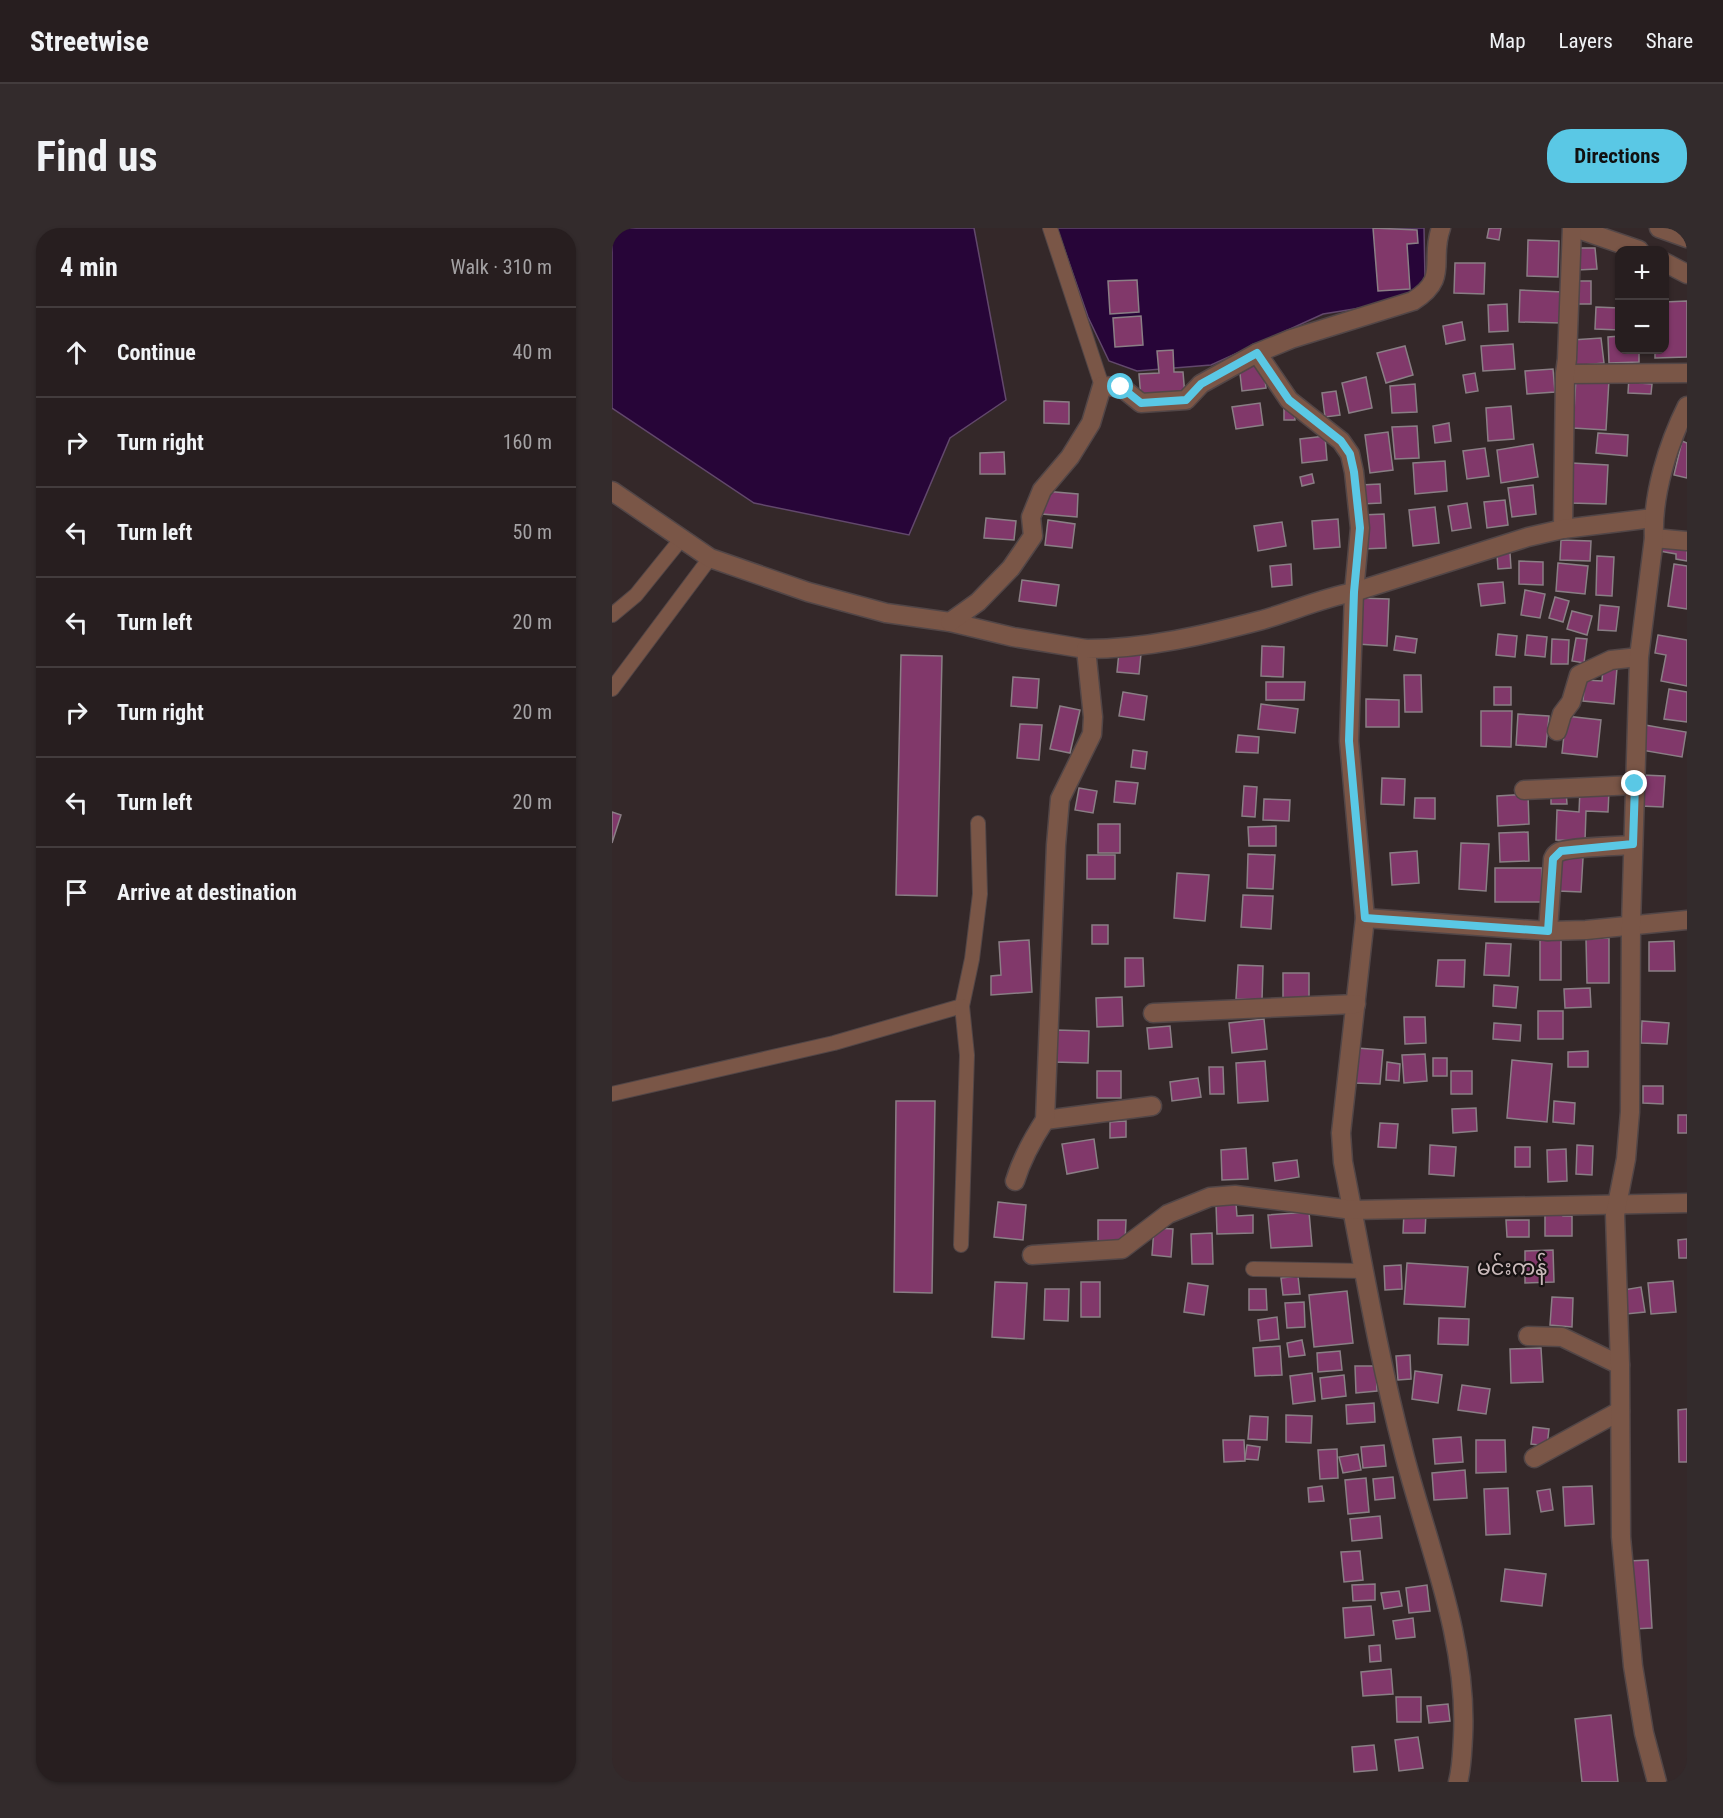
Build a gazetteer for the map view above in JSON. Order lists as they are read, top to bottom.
{
  "districts": ["မင်းကန်"],
  "page": {
    "header": "Streetwise",
    "nav": ["Map", "Layers", "Share"],
    "buttons": "Directions",
    "title": "Find us",
    "heading": ["4 min", "Walk · 310 m"],
    "map_buttons": ["+", "−"],
    "list": [
      ["Continue", "40 m"],
      ["Turn right", "160 m"],
      ["Turn left", "50 m"],
      ["Turn left", "20 m"],
      ["Turn right", "20 m"],
      ["Turn left", "20 m"],
      "Arrive at destination"
    ]
  }
}
